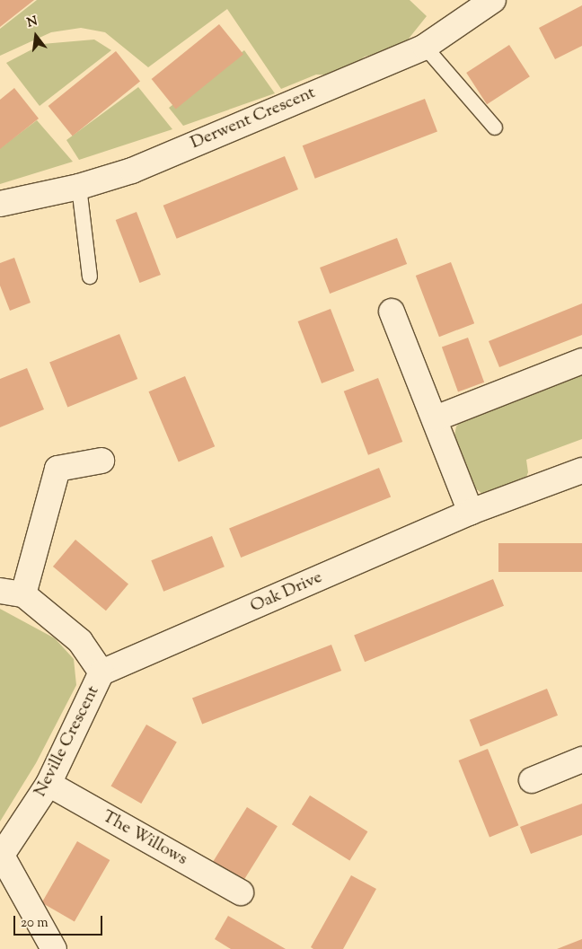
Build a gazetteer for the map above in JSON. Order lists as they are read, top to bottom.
{
  "streets": {
    "street": [
      "Derwent Crescent",
      "Oak Drive",
      "Neville Crescent",
      "The Willows"
    ]
  },
  "crossings": [
    ["Oak Drive", "Neville Crescent"],
    ["Neville Crescent", "The Willows"]
  ],
  "scale_bar": "20 m",
  "north": "top"
}
